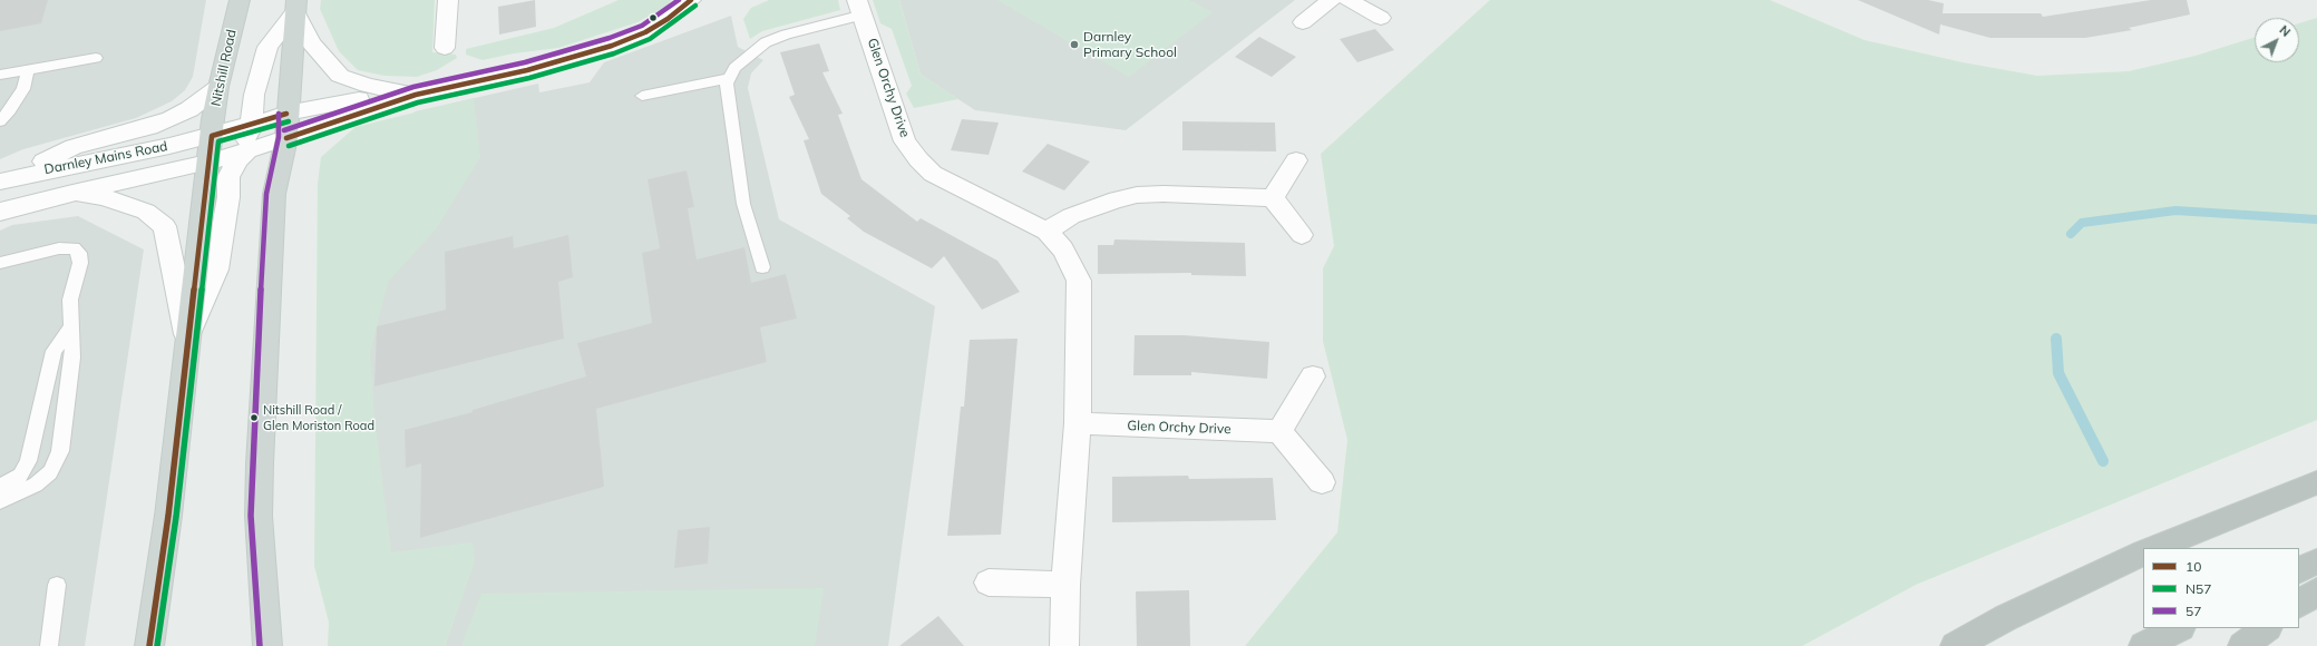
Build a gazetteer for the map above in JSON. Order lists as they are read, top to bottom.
{
  "streets": {
    "main road": ["Nitshill Road"],
    "street": ["Glen Orchy Drive", "Darnley Mains Road"]
  },
  "crossings": [
    ["Nitshill Road", "Darnley Mains Road"]
  ],
  "places": ["Darnley Primary School", "Nitshill Road / Glen Moriston Road"],
  "lines": ["transit line 10", "transit line 57", "transit line N57"],
  "legend": ["10", "N57", "57"],
  "north": "top right"
}
